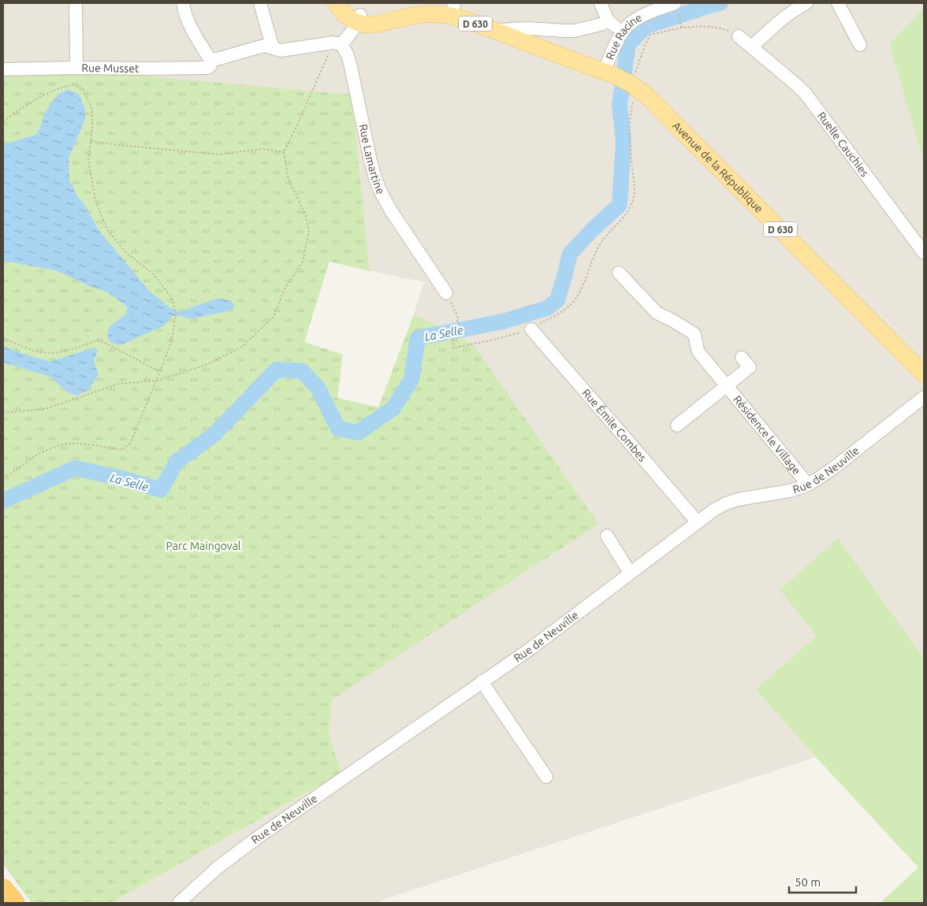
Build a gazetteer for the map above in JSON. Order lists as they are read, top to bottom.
{
  "streets": {
    "main road": ["D 630", "Avenue de la République"],
    "street": [
      "Rue Racine",
      "Rue Musset",
      "Ruelle Cauchies",
      "Rue Lamartine",
      "Rue Émile Combes",
      "Résidence le Village",
      "Rue de Neuville"
    ]
  },
  "crossings": [
    ["Rue Racine", "Avenue de la République"],
    ["Rue Émile Combes", "Rue de Neuville"],
    ["Résidence le Village", "Rue de Neuville"]
  ],
  "water": ["La Selle"],
  "parks": ["Parc Maingoval"],
  "scale_bar": "50 m"
}
